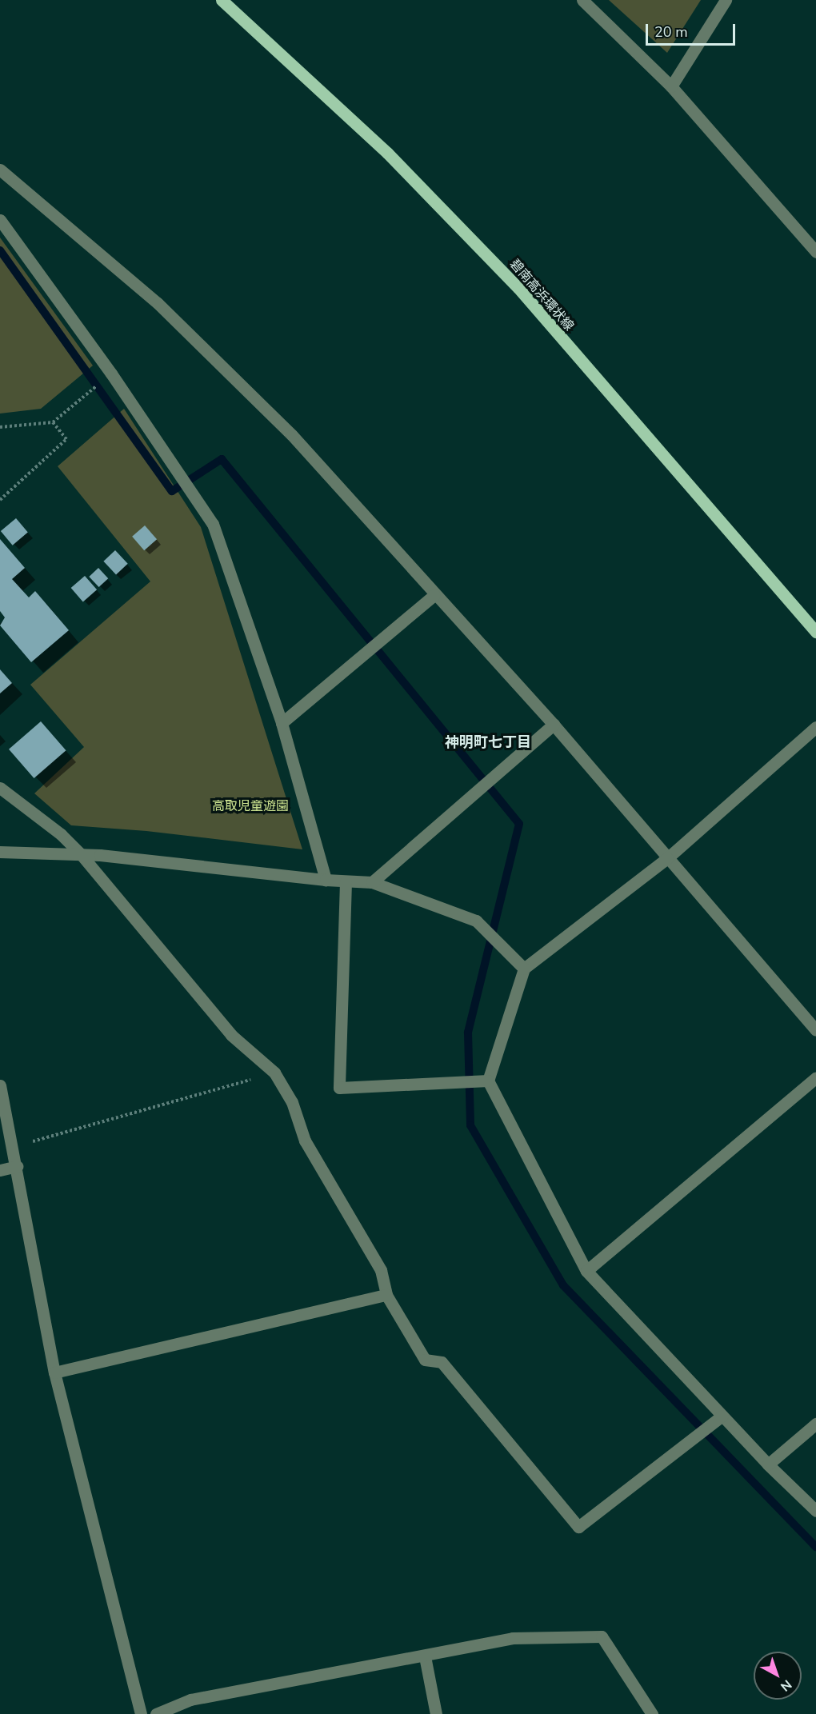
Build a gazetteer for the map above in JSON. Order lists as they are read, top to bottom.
{
  "streets": {
    "main road": ["碧南高浜環状線"]
  },
  "districts": ["神明町七丁目"],
  "parks": ["高取児童遊園"],
  "scale_bar": "20 m",
  "north": "bottom right"
}
